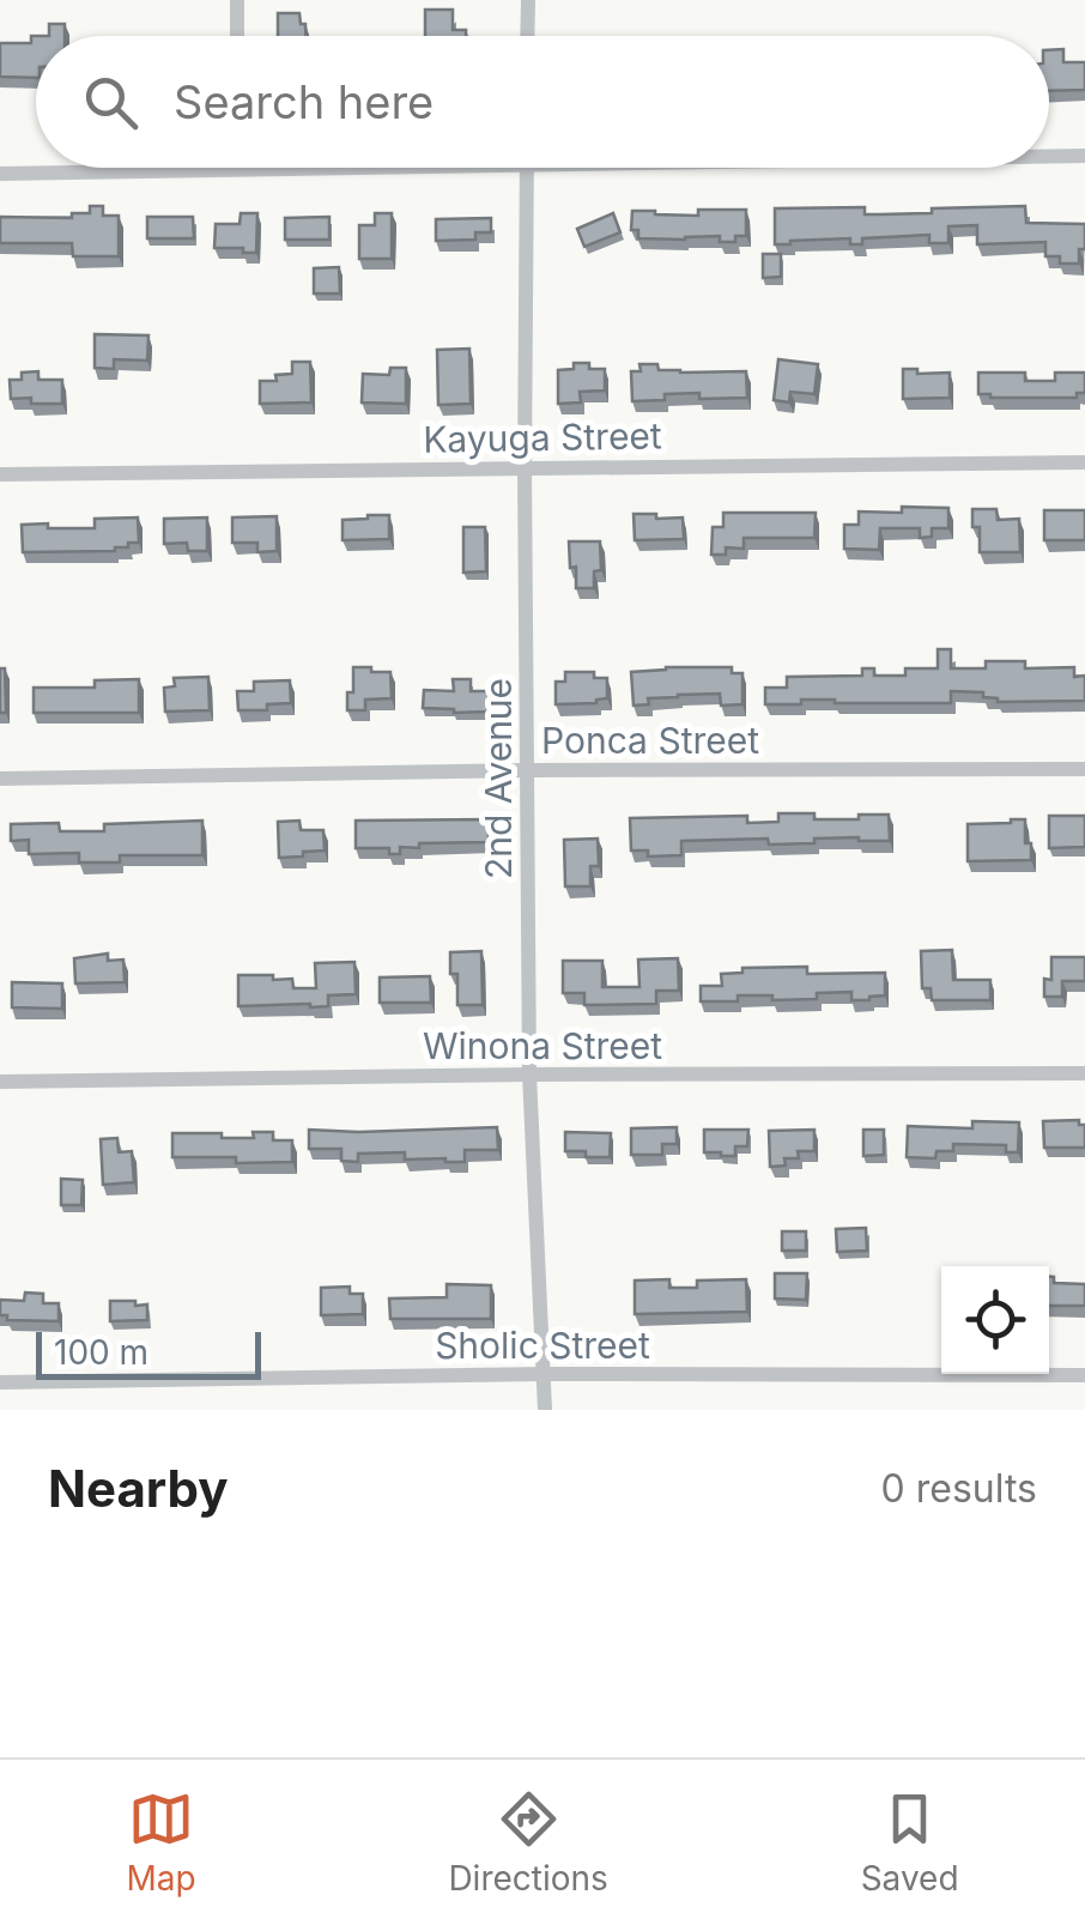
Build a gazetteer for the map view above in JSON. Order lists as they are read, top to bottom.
{
  "streets": {
    "street": [
      "Kayuga Street",
      "Ponca Street",
      "2nd Avenue",
      "Winona Street",
      "Sholic Street"
    ]
  },
  "crossings": [
    ["Kayuga Street", "2nd Avenue"],
    ["Ponca Street", "2nd Avenue"],
    ["2nd Avenue", "Winona Street"],
    ["2nd Avenue", "Sholic Street"]
  ],
  "scale_bar": "100 m",
  "page": {
    "search": "Search here",
    "scale": "100 m",
    "heading": ["Nearby", "0 results"],
    "nav": ["Map", "Directions", "Saved"]
  }
}
